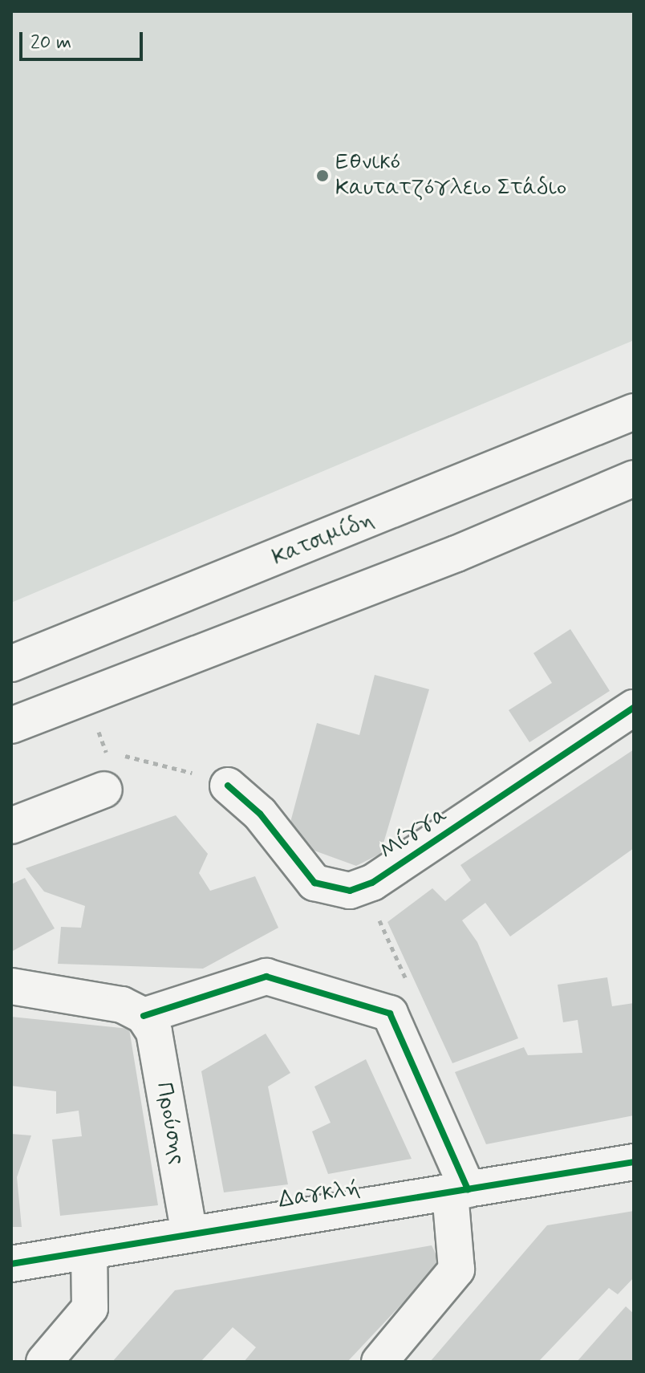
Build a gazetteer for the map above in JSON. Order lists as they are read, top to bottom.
{
  "streets": {
    "street": [
      "Κατσιμίδη",
      "Μίγγα",
      "Προύσης",
      "Δαγκλή"
    ]
  },
  "crossings": [
    ["Προύσης", "Δαγκλή"]
  ],
  "places": ["Εθνικό Καυτατζόγλειο Στάδιο"],
  "scale_bar": "20 m"
}
